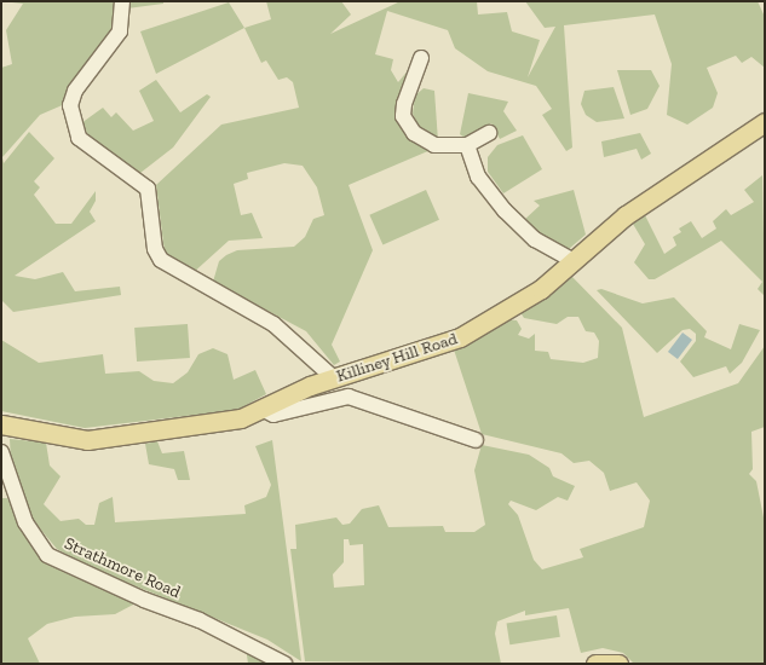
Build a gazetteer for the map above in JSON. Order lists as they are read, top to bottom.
{
  "streets": {
    "main road": ["Killiney Hill Road"],
    "street": ["Strathmore Road"]
  }
}
